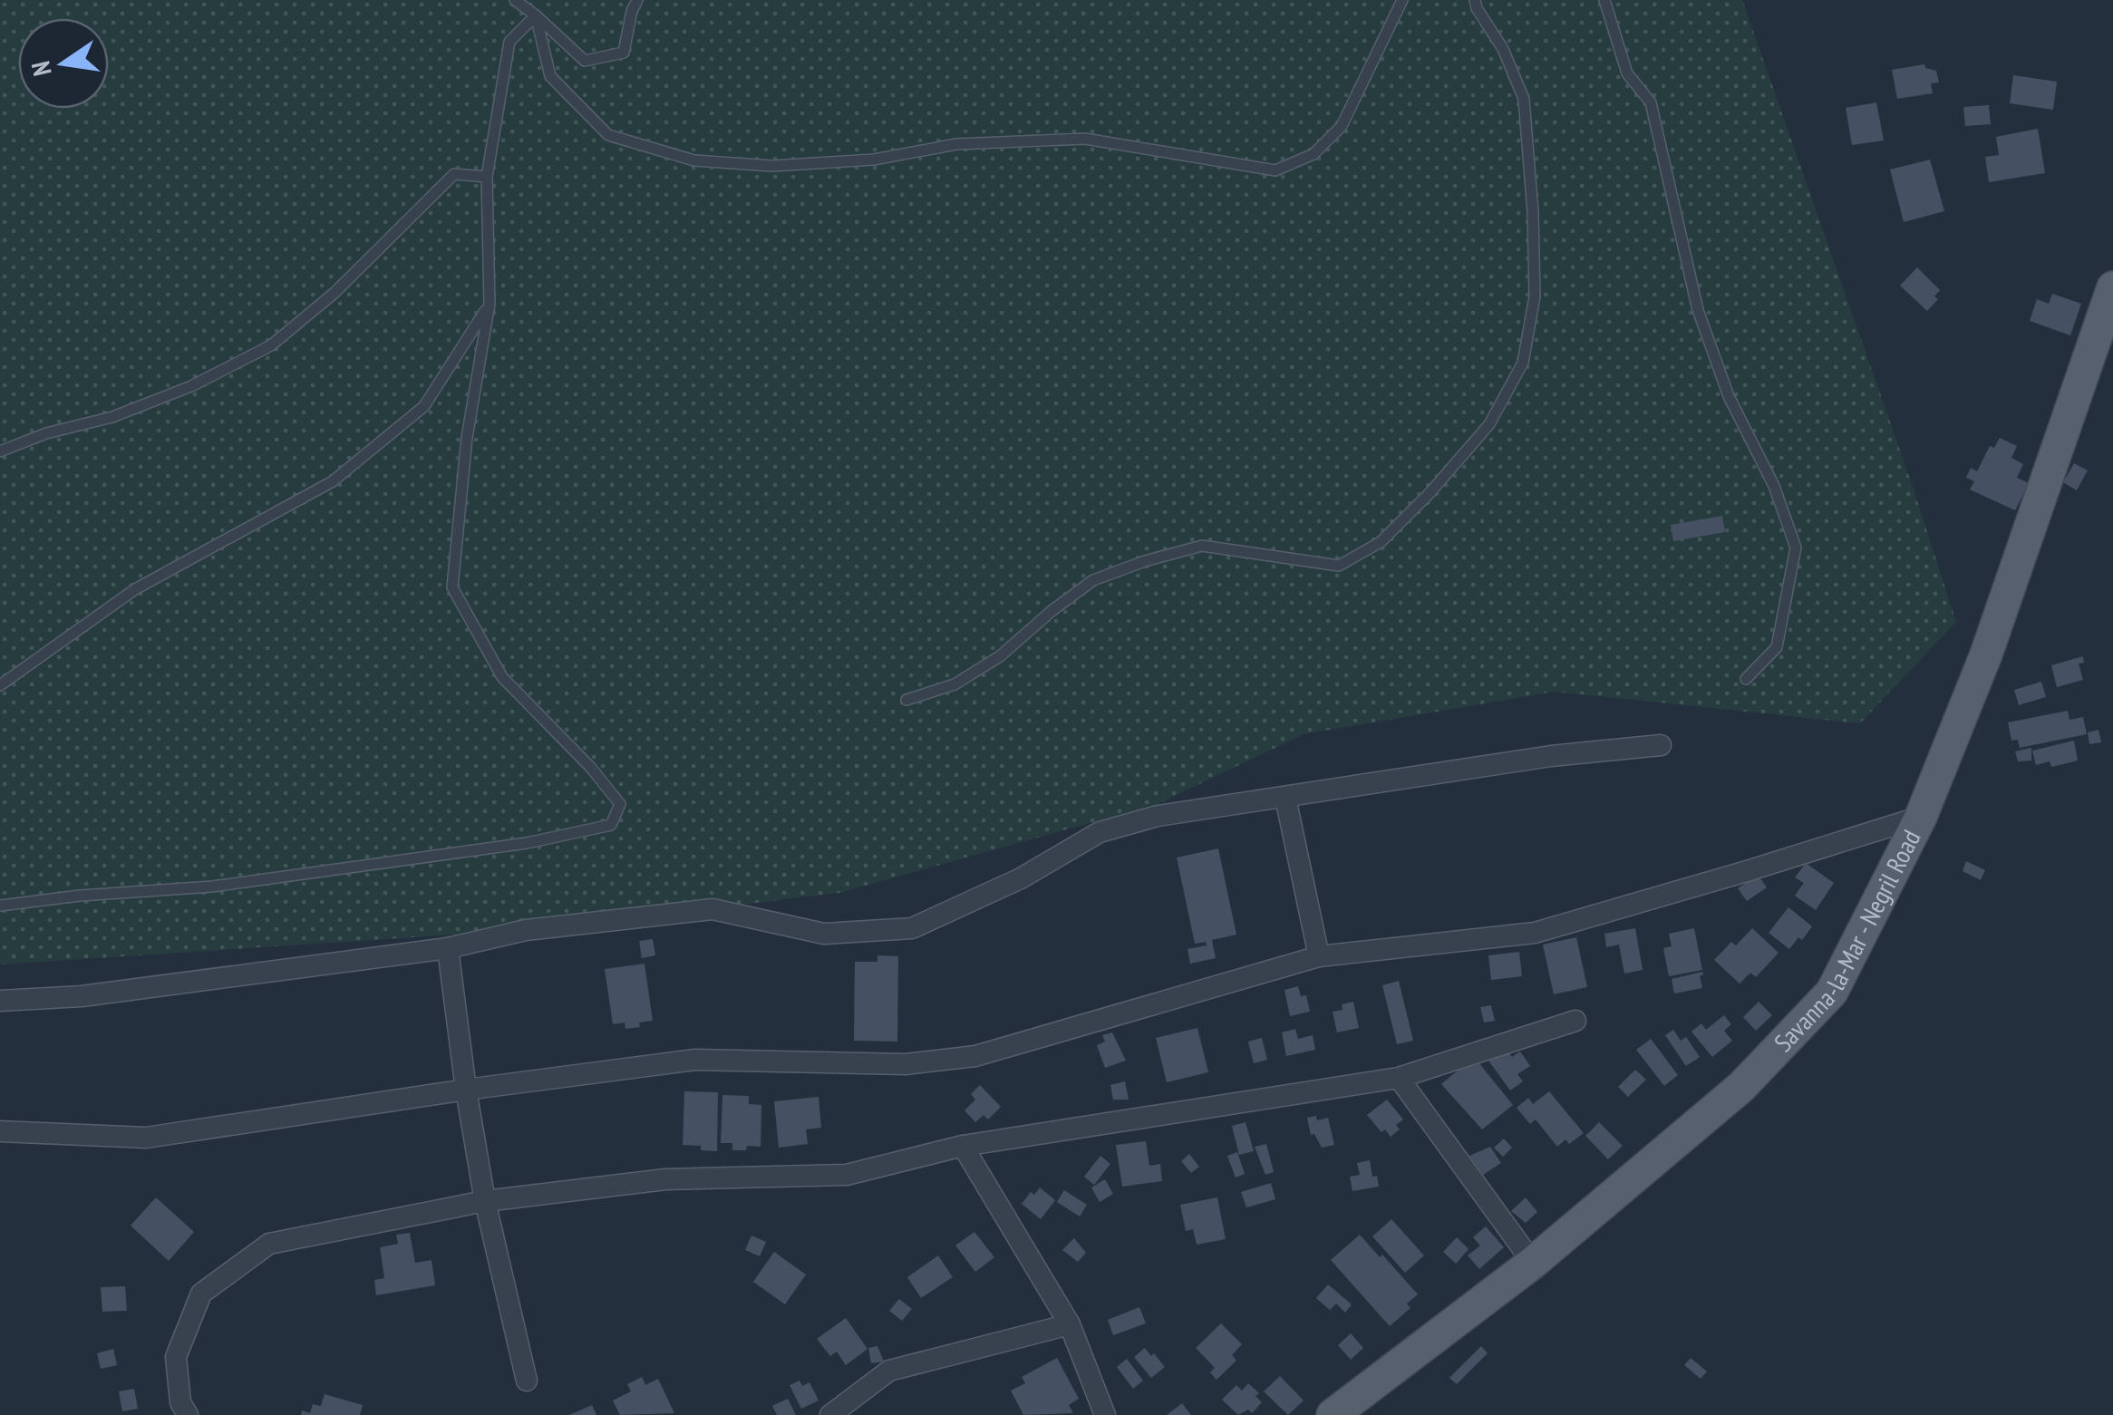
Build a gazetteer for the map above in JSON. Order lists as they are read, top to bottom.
{
  "streets": {
    "main road": ["Savanna-la-Mar - Negril Road"]
  },
  "north": "left"
}
